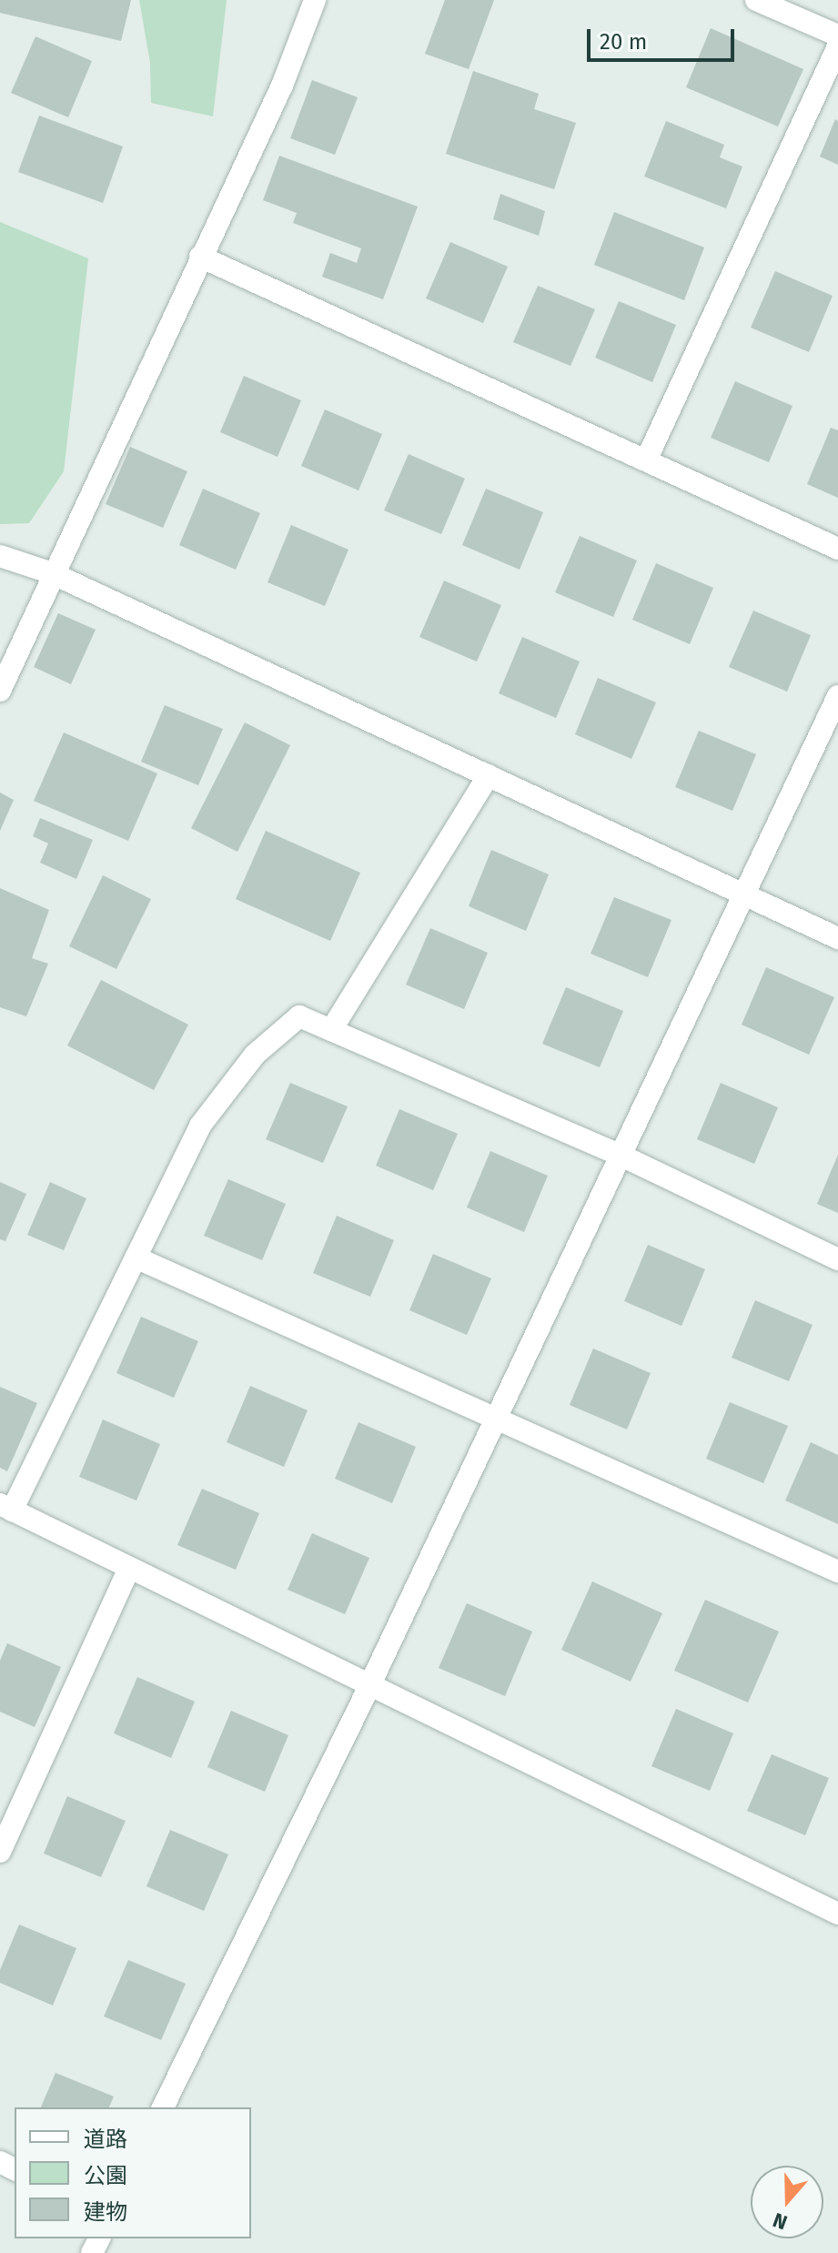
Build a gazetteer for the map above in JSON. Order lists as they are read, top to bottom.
{
  "legend": ["道路", "公園", "建物"],
  "scale_bar": "20 m",
  "north": "bottom"
}
